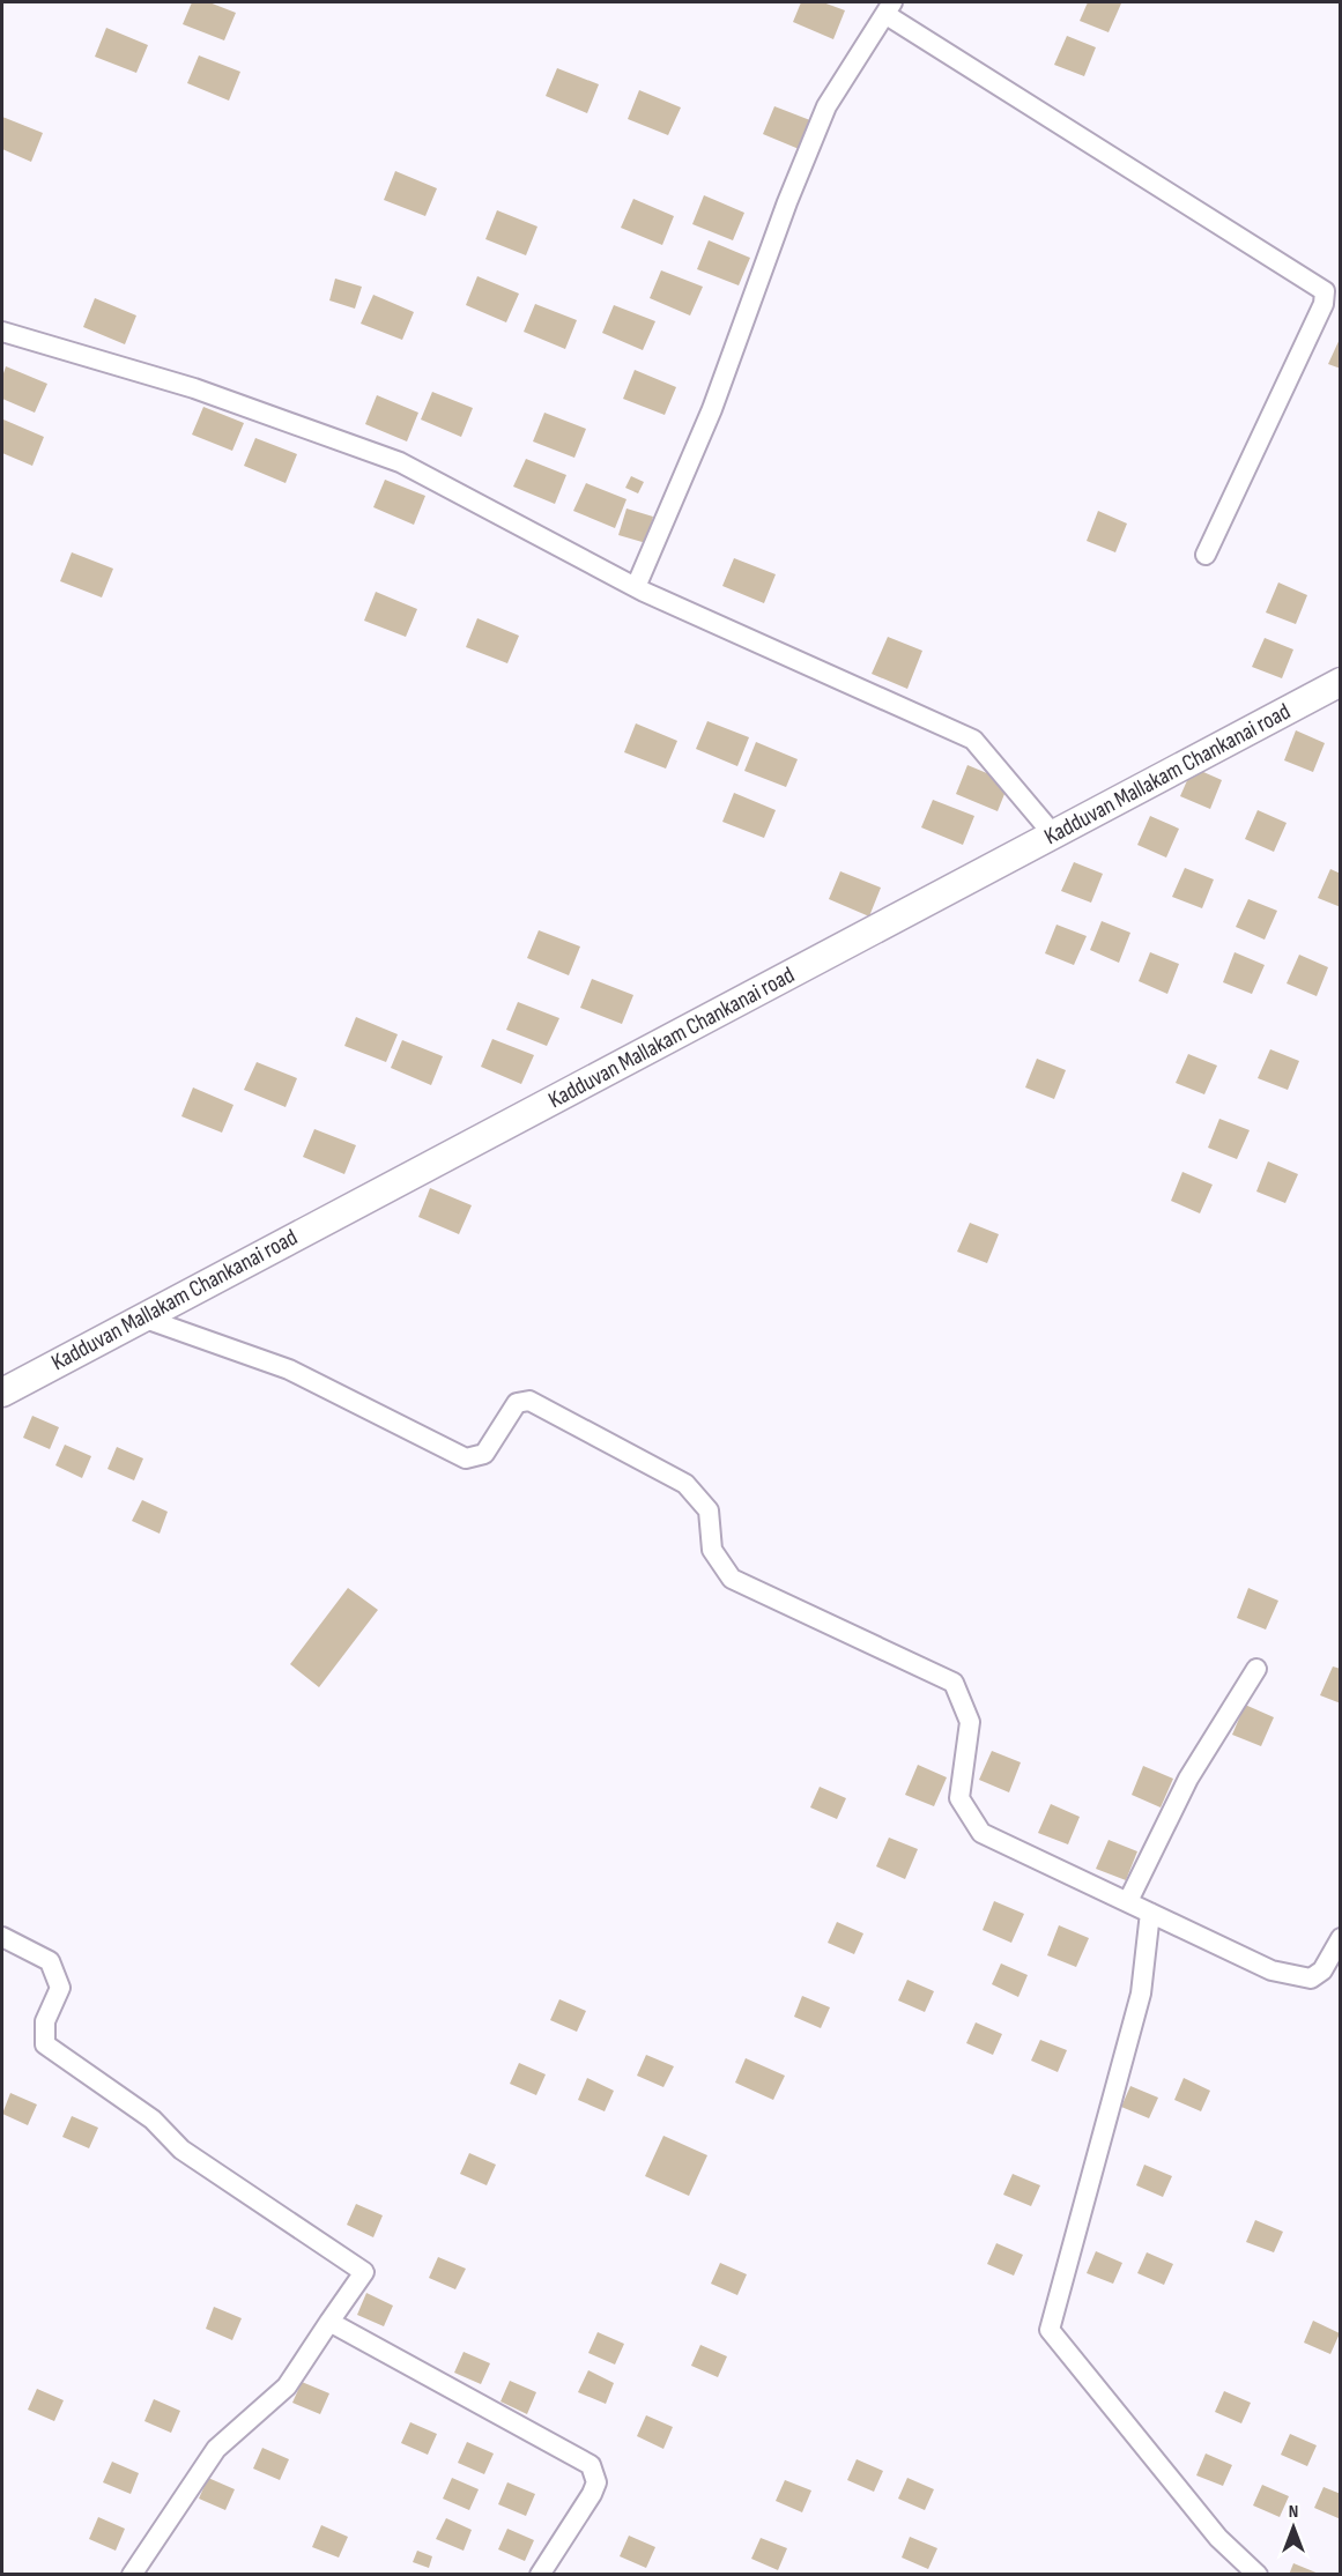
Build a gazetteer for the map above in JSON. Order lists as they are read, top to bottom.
{
  "streets": {
    "main road": ["Kadduvan Mallakam Chankanai road"]
  },
  "north": "top"
}
